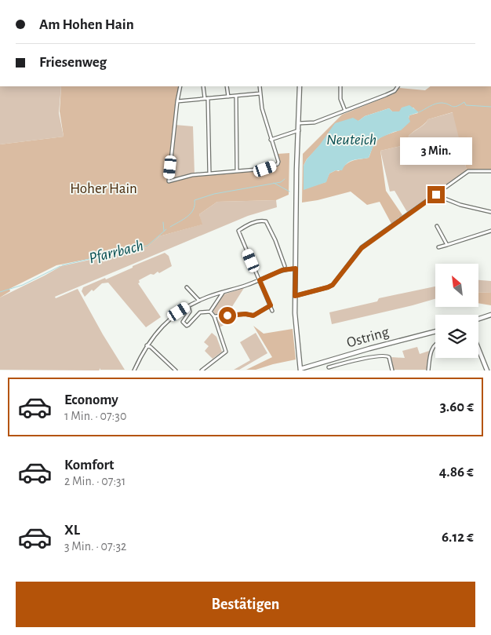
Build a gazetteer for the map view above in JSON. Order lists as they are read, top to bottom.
{
  "streets": {
    "main road": ["Ostring"]
  },
  "water": ["Neuteich", "Pfarrbach"],
  "parks": ["Hoher Hain"],
  "north": "top left",
  "page": {
    "banner": ["Am Hohen Hain", "Friesenweg"],
    "bubble": "3 Min.",
    "list": [
      {
        "name": "Economy",
        "note": "1 Min. · 07:30",
        "value": "3.60 €"
      },
      {
        "name": "Komfort",
        "note": "2 Min. · 07:31",
        "value": "4.86 €"
      },
      {
        "name": "XL",
        "note": "3 Min. · 07:32",
        "value": "6.12 €"
      }
    ],
    "buttons": "Bestätigen"
  }
}
